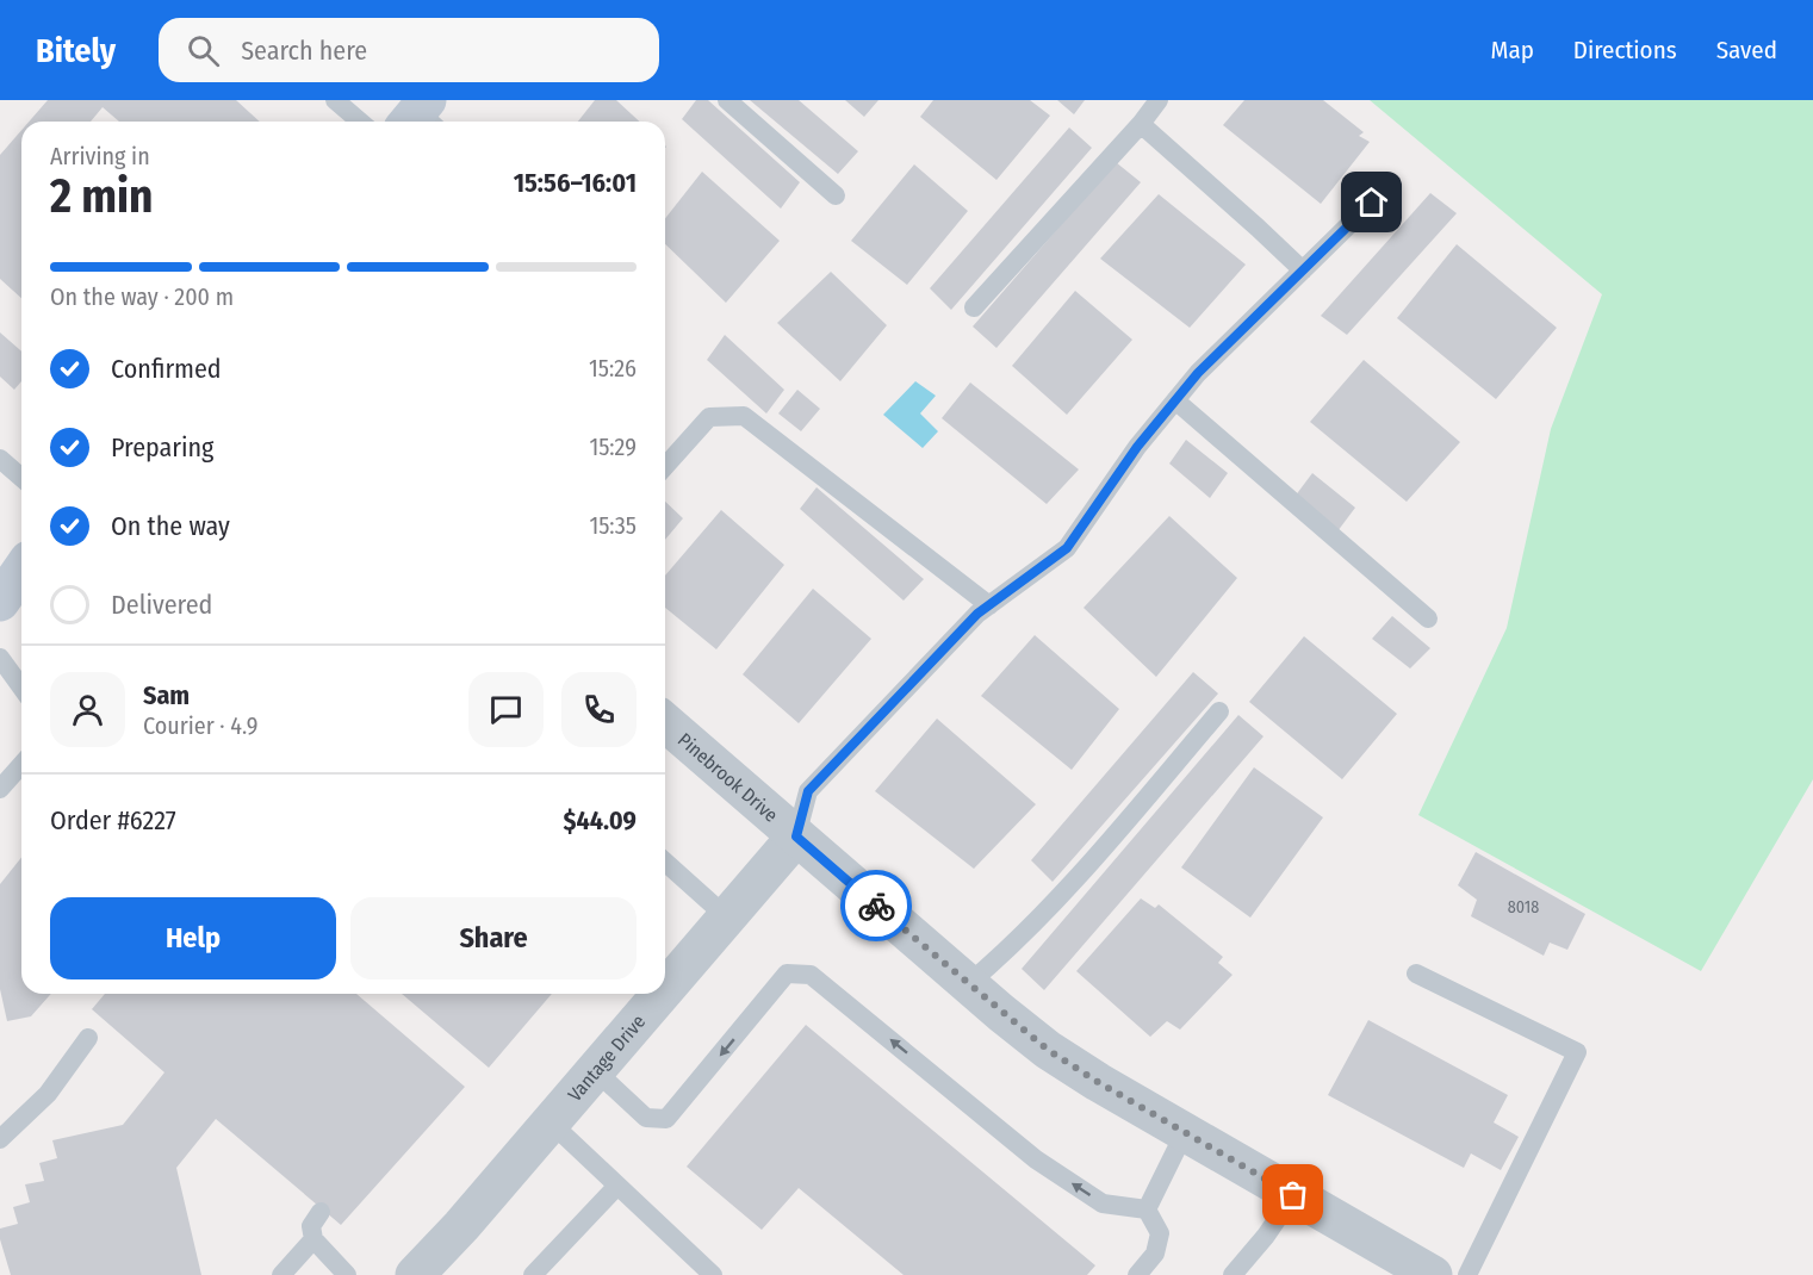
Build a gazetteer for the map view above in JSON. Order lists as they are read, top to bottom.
{
  "streets": {
    "street": ["Pinebrook Drive", "Vantage Drive"]
  },
  "crossings": [
    ["Pinebrook Drive", "Vantage Drive"]
  ],
  "house_numbers": ["8018"],
  "page": {
    "header": "Bitely",
    "search": "Search here",
    "nav": ["Map", "Directions", "Saved"],
    "heading": ["2 min", "Arriving in", "15:56–16:01"],
    "panel": [
      "Sam",
      "Courier · 4.9",
      "Order #6227",
      "$44.09"
    ],
    "bar": "On the way · 200 m",
    "list": [
      ["Confirmed", "15:26"],
      ["Preparing", "15:29"],
      ["On the way", "15:35"],
      "Delivered"
    ],
    "buttons": ["Help", "Share"]
  }
}
